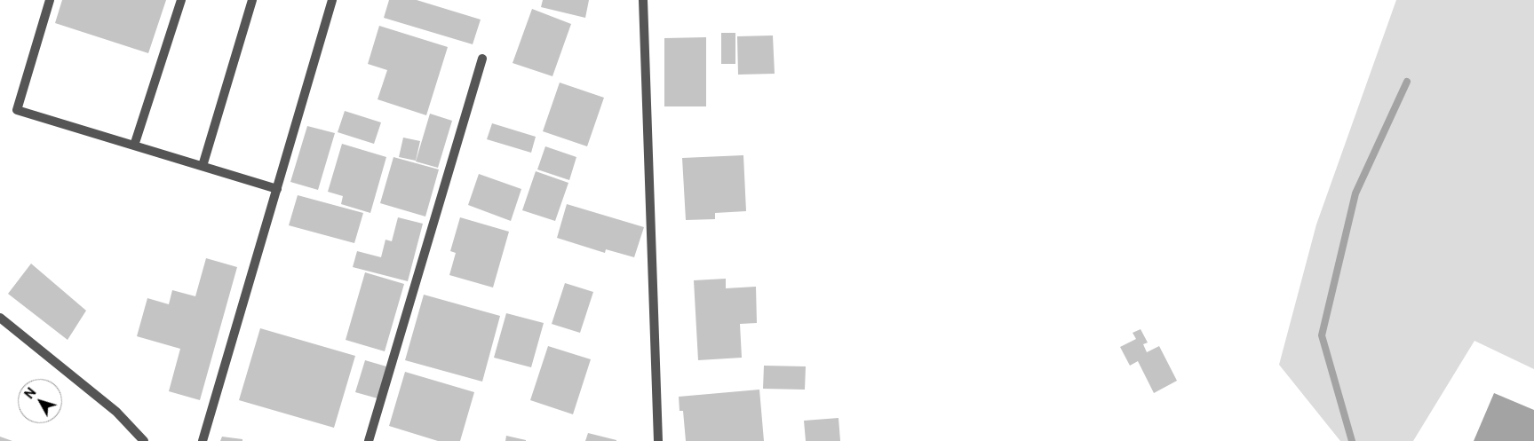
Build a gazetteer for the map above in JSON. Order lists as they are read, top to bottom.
{
  "north": "top left"
}
